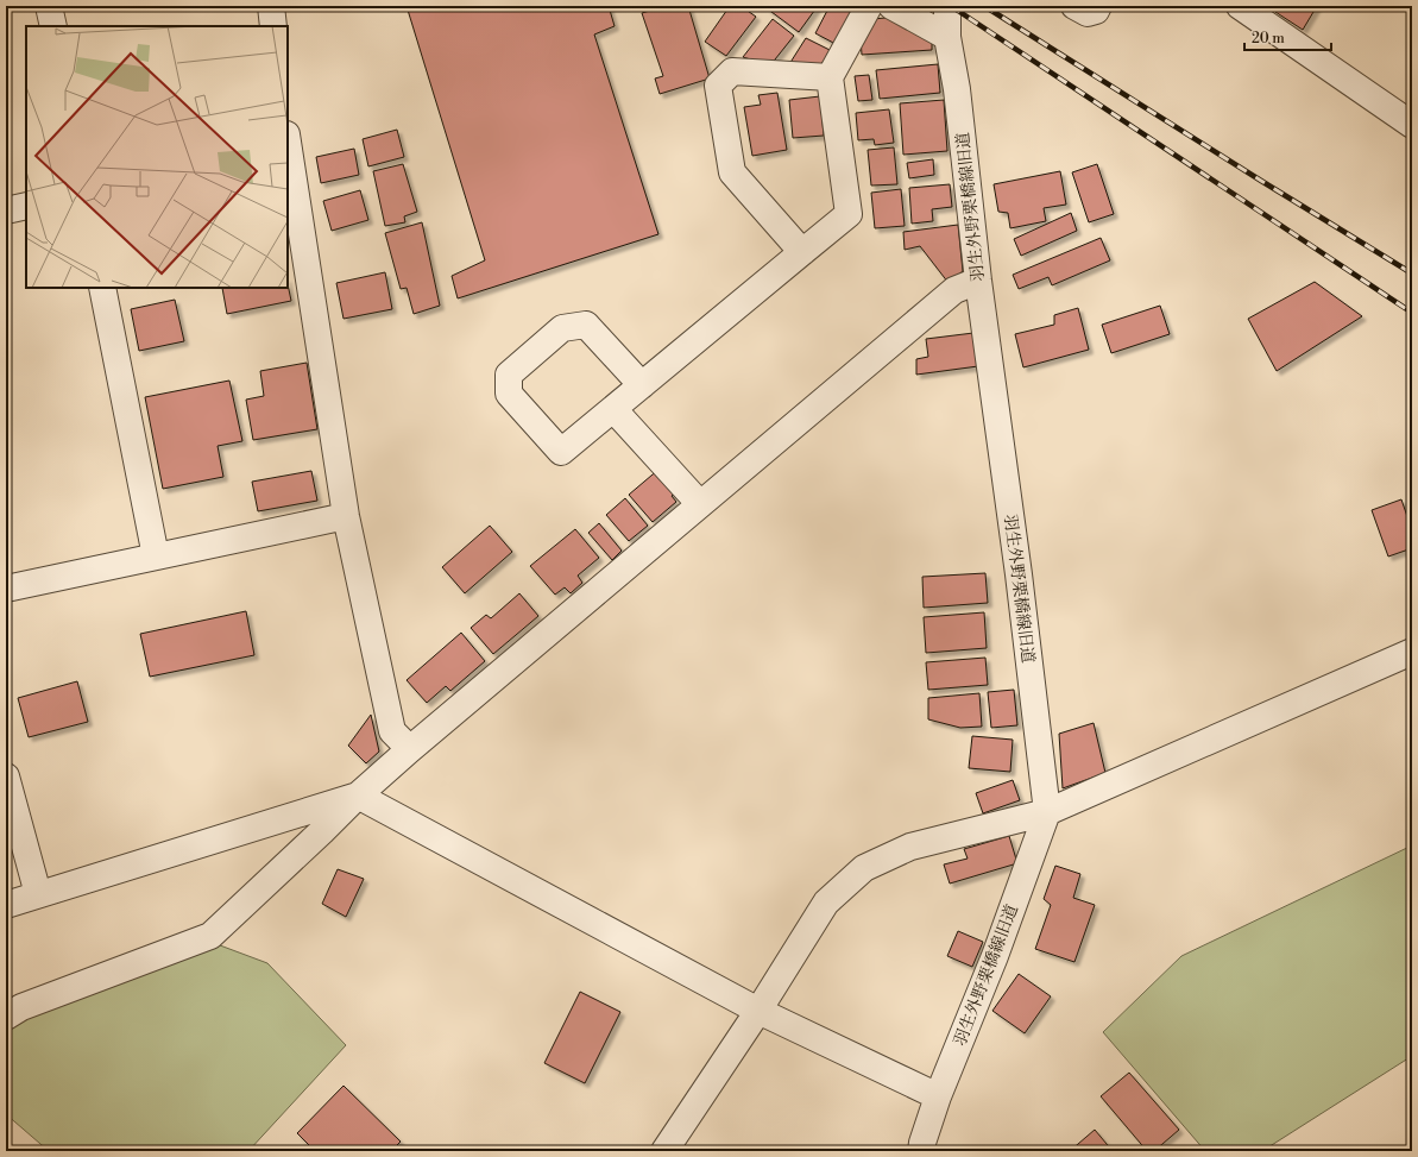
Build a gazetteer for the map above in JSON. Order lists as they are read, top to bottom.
{
  "streets": {
    "street": ["羽生外野栗橋線旧道"]
  },
  "scale_bar": "20 m"
}
